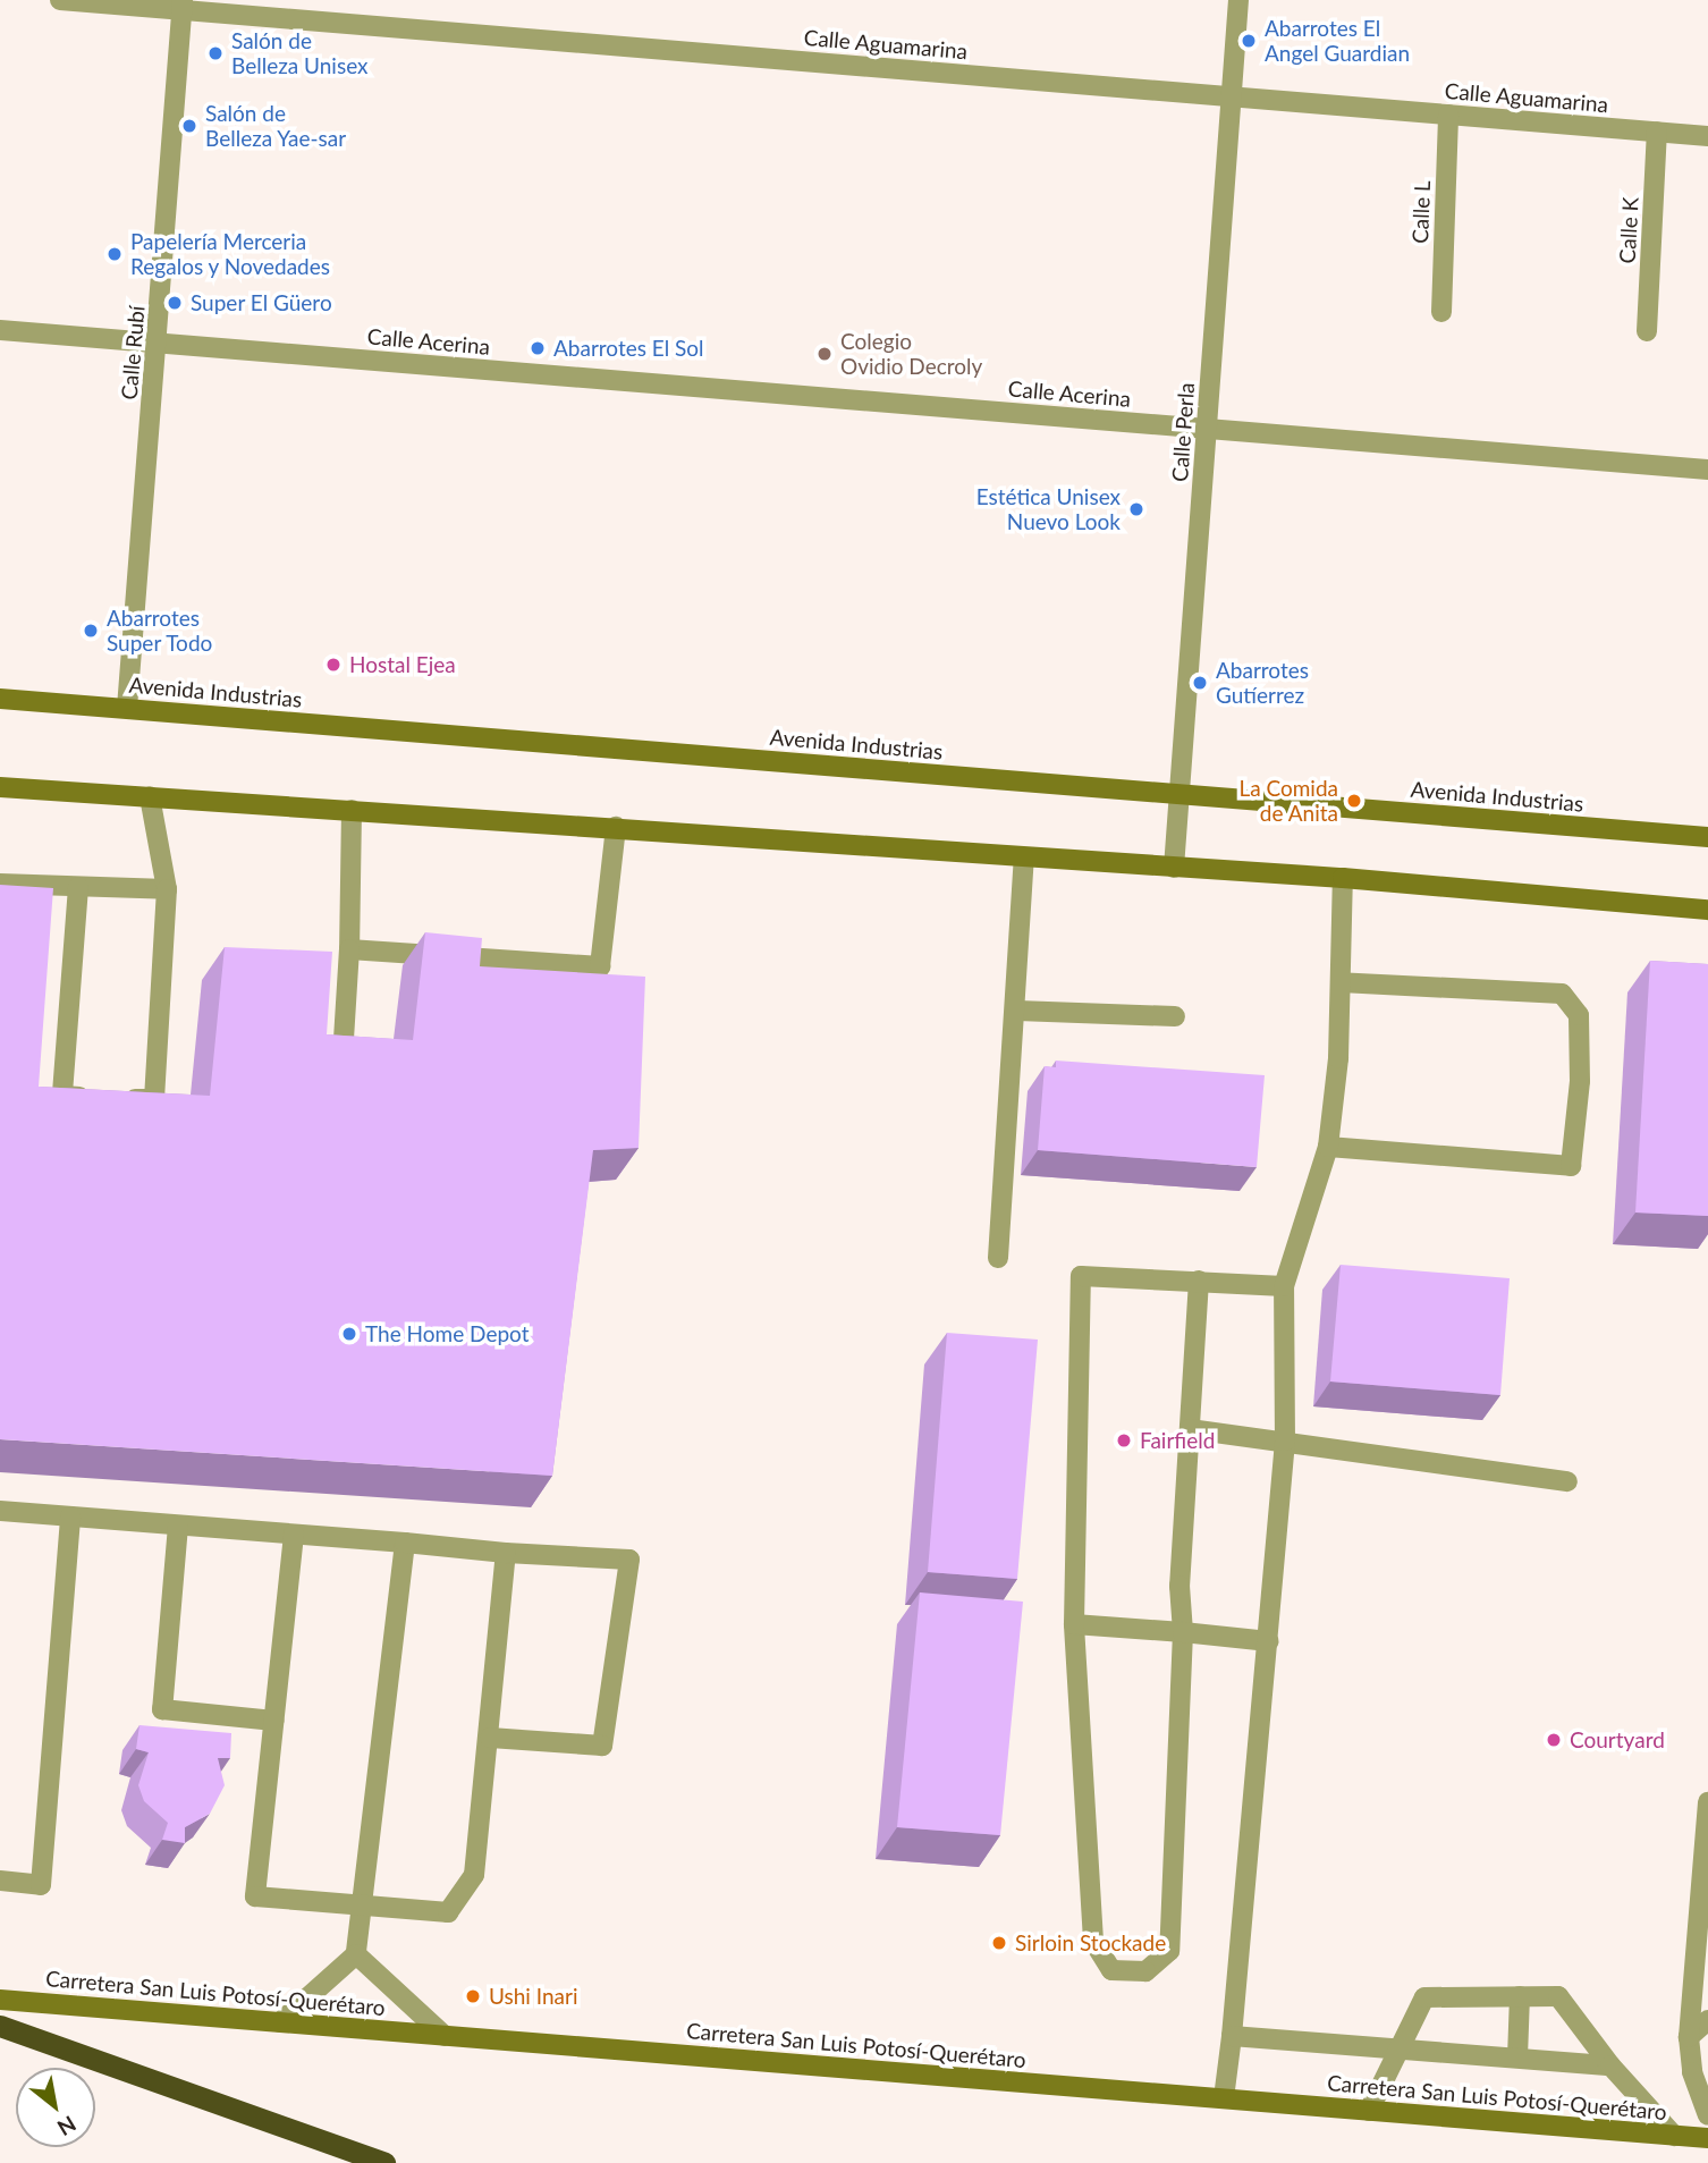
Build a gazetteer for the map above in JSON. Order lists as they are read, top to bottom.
{
  "streets": {
    "main road": ["Avenida Industrias", "Carretera San Luis Potosí-Querétaro"],
    "street": [
      "Calle Aguamarina",
      "Calle L",
      "Calle K",
      "Calle Acerina",
      "Calle Rubí",
      "Calle Perla"
    ]
  },
  "crossings": [
    ["Calle Aguamarina", "Calle L"],
    ["Calle Aguamarina", "Calle K"],
    ["Calle Aguamarina", "Calle Rubí"],
    ["Calle Aguamarina", "Calle Perla"],
    ["Calle Acerina", "Calle Rubí"],
    ["Calle Acerina", "Calle Perla"],
    ["Calle Rubí", "Avenida Industrias"],
    ["Calle Perla", "Avenida Industrias"]
  ],
  "places": [
    "Abarrotes El Angel Guardian",
    "Salón de Belleza Unisex",
    "Salón de Belleza Yae-sar",
    "Papelería Merceria Regalos y Novedades",
    "Super El Güero",
    "Abarrotes El Sol",
    "Colegio Ovidio Decroly",
    "Estética Unisex Nuevo Look",
    "Abarrotes Super Todo",
    "Hostal Ejea",
    "Abarrotes Gutíerrez",
    "La Comida de Anita",
    "The Home Depot",
    "Fairfield",
    "Courtyard",
    "Sirloin Stockade",
    "Ushi Inari"
  ],
  "north": "bottom right"
}
